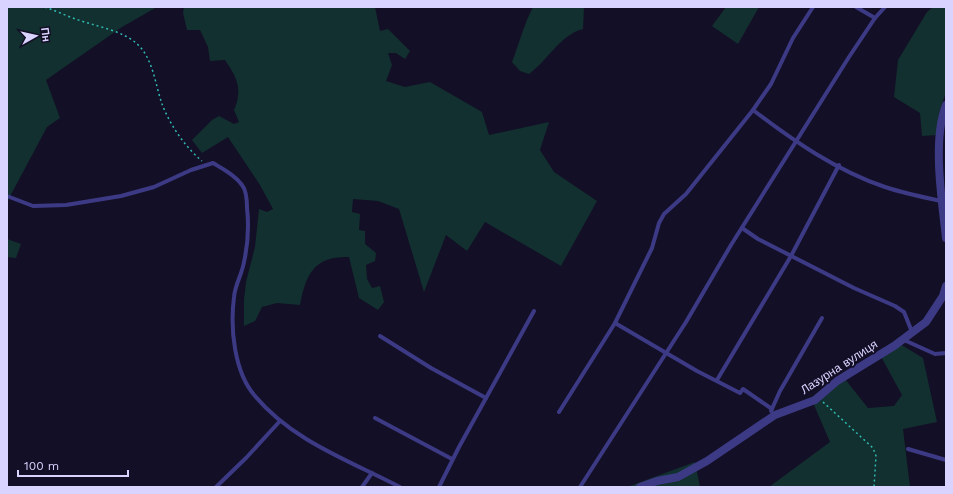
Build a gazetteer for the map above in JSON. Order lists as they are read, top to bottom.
{
  "streets": {
    "street": ["Лазурна вулиця"]
  },
  "scale_bar": "100 m",
  "north": "right"
}
